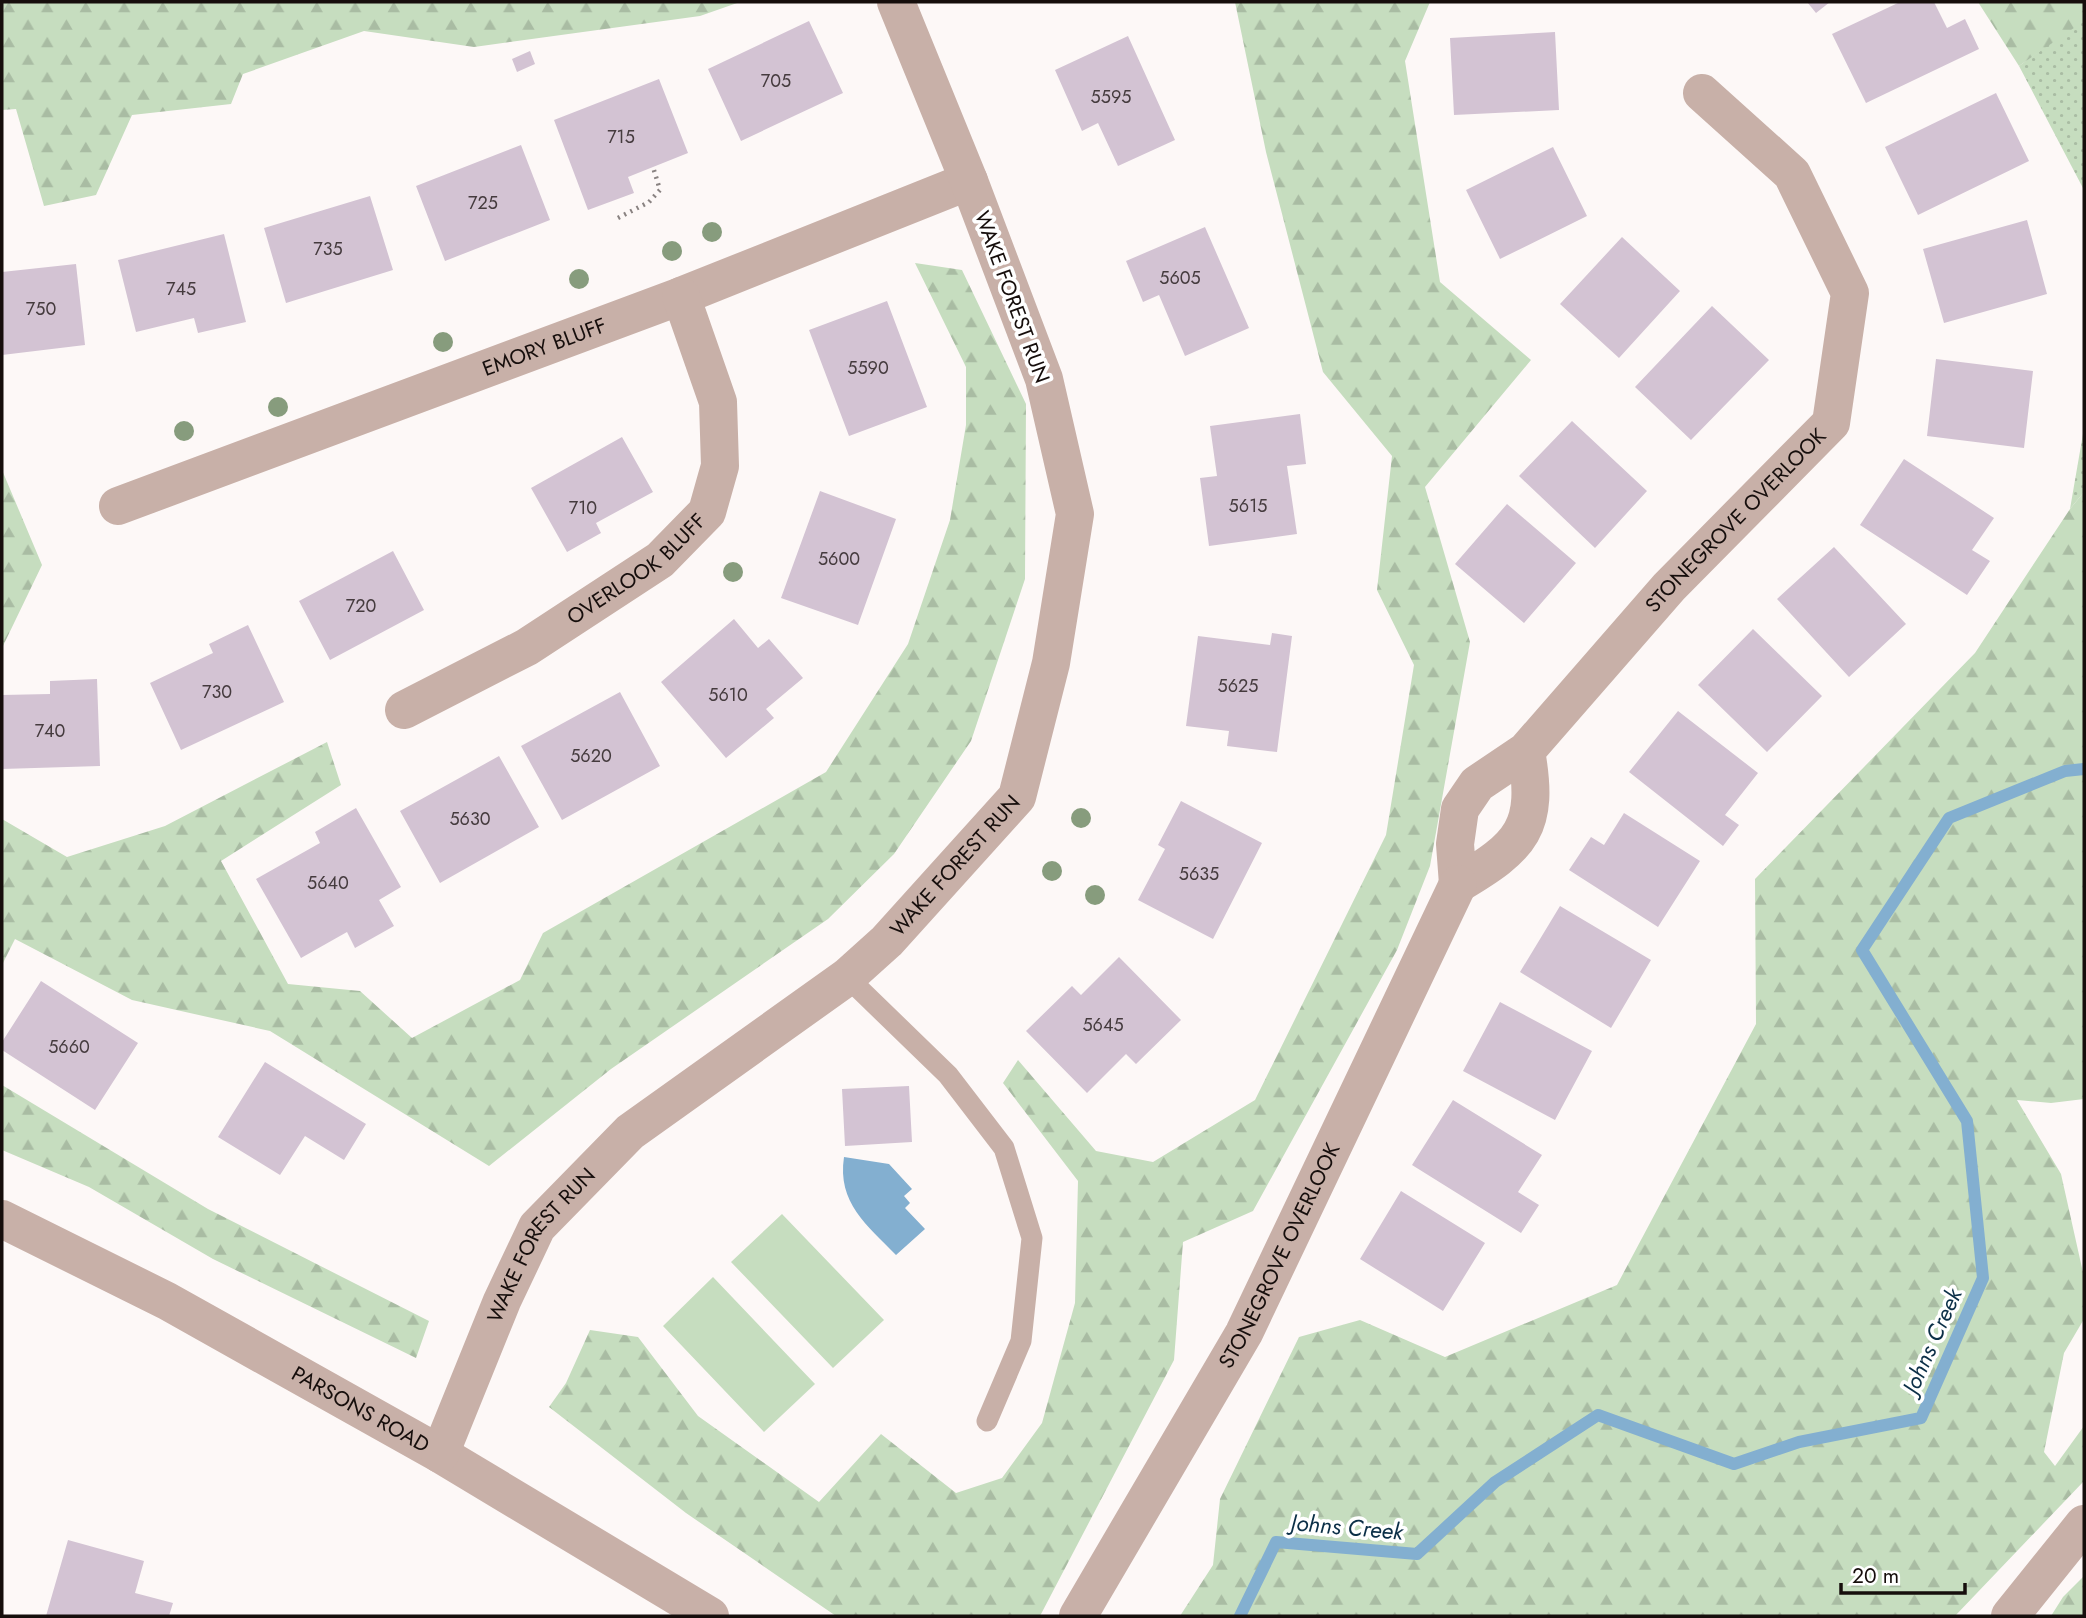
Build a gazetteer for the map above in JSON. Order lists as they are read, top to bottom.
{
  "streets": {
    "street": [
      "WAKE FOREST RUN",
      "EMORY BLUFF",
      "STONEGROVE OVERLOOK",
      "OVERLOOK BLUFF",
      "PARSONS ROAD"
    ]
  },
  "crossings": [
    ["WAKE FOREST RUN", "EMORY BLUFF"],
    ["WAKE FOREST RUN", "PARSONS ROAD"],
    ["EMORY BLUFF", "OVERLOOK BLUFF"]
  ],
  "water": ["Johns Creek"],
  "house_numbers": [
    "705",
    "5595",
    "715",
    "725",
    "735",
    "5605",
    "745",
    "750",
    "5590",
    "5615",
    "710",
    "5600",
    "720",
    "5625",
    "730",
    "5610",
    "740",
    "5620",
    "5630",
    "5635",
    "5640",
    "5645",
    "5660"
  ],
  "scale_bar": "20 m"
}
